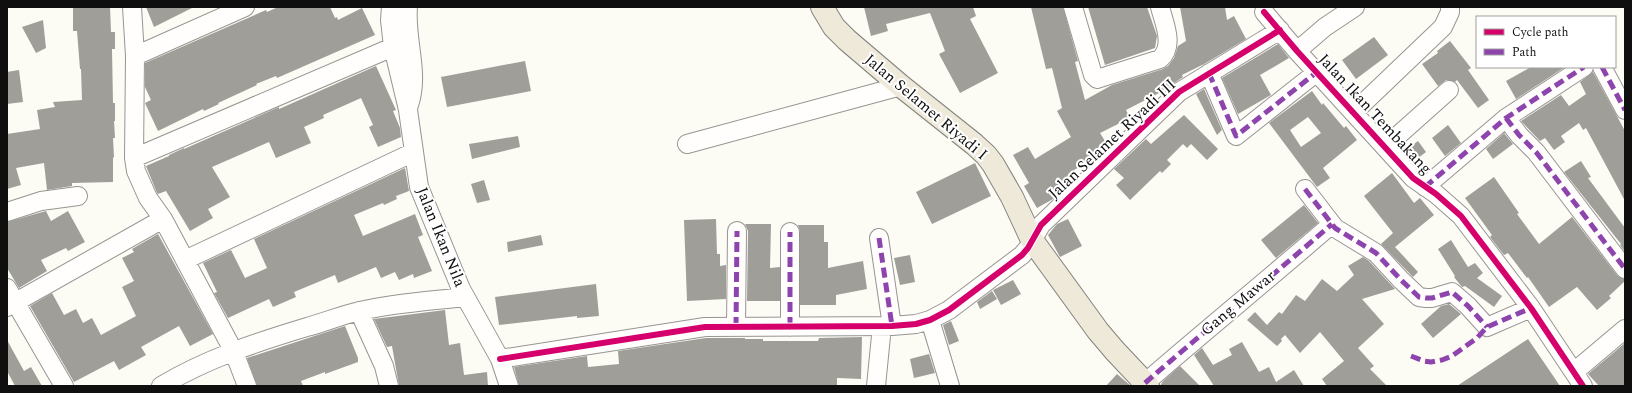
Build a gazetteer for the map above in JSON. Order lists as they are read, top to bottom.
{
  "streets": {
    "main road": ["Jalan Selamet Riyadi I"],
    "street": [
      "Jalan Ikan Tembakang",
      "Jalan Selamet Riyadi III",
      "Jalan Ikan Nila",
      "Gang Mawar"
    ]
  },
  "crossings": [
    ["Jalan Selamet Riyadi I", "Jalan Selamet Riyadi III"],
    ["Jalan Selamet Riyadi I", "Gang Mawar"],
    ["Jalan Ikan Tembakang", "Jalan Selamet Riyadi III"],
    ["Jalan Selamet Riyadi III", "Jalan Ikan Nila"]
  ],
  "legend": ["Cycle path", "Path"]
}
